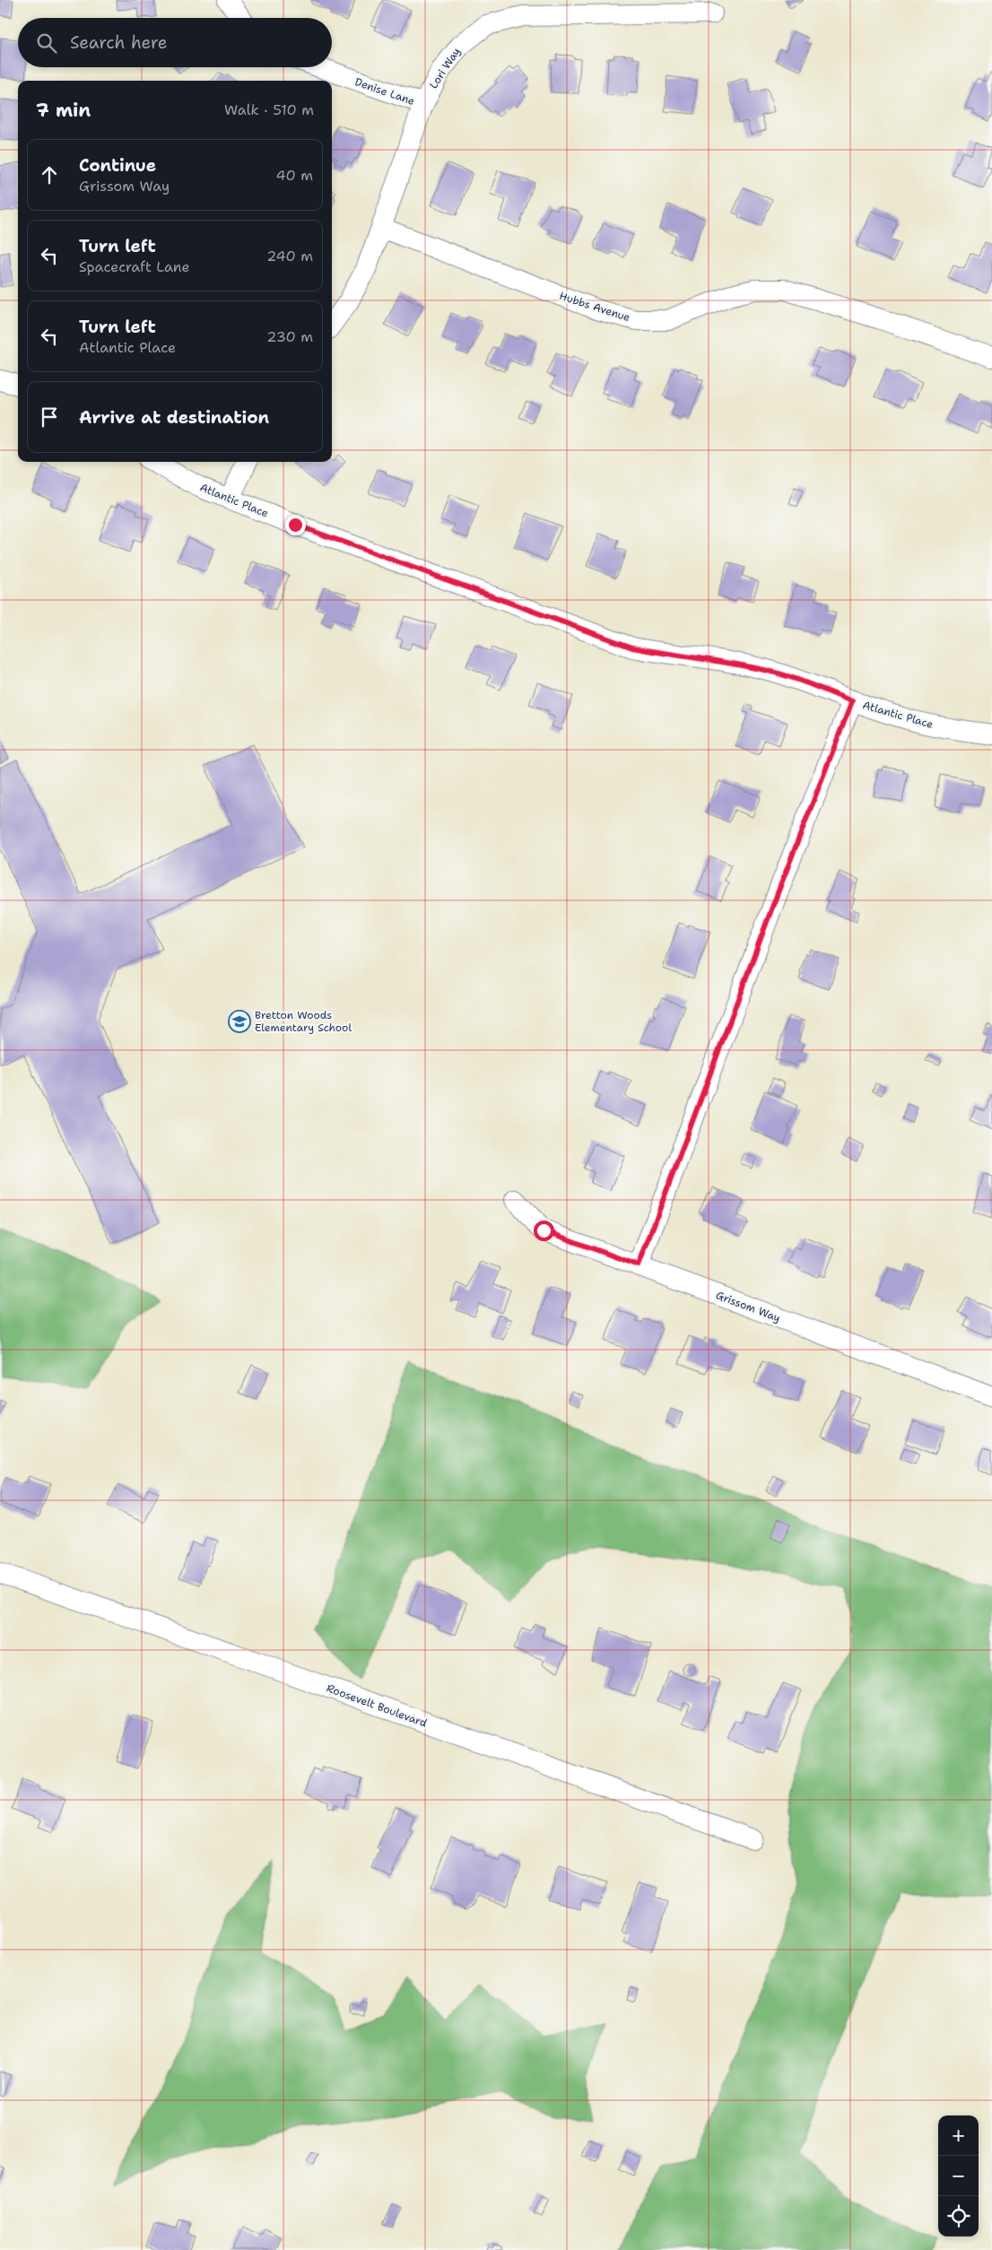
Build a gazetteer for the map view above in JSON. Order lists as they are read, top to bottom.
{
  "streets": {
    "street": [
      "Lori Way",
      "Denise Lane",
      "Hubbs Avenue",
      "Atlantic Place",
      "Grissom Way",
      "Roosevelt Boulevard"
    ]
  },
  "crossings": [
    ["Lori Way", "Denise Lane"],
    ["Lori Way", "Hubbs Avenue"]
  ],
  "places": {
    "school or university": ["Bretton Woods Elementary School"]
  },
  "page": {
    "search": "Search here",
    "heading": ["7 min", "Walk · 510 m"],
    "list": [
      ["Continue", "Grissom Way", "40 m"],
      ["Turn left", "Spacecraft Lane", "240 m"],
      ["Turn left", "Atlantic Place", "230 m"],
      "Arrive at destination"
    ],
    "map_buttons": ["+", "−"]
  }
}
